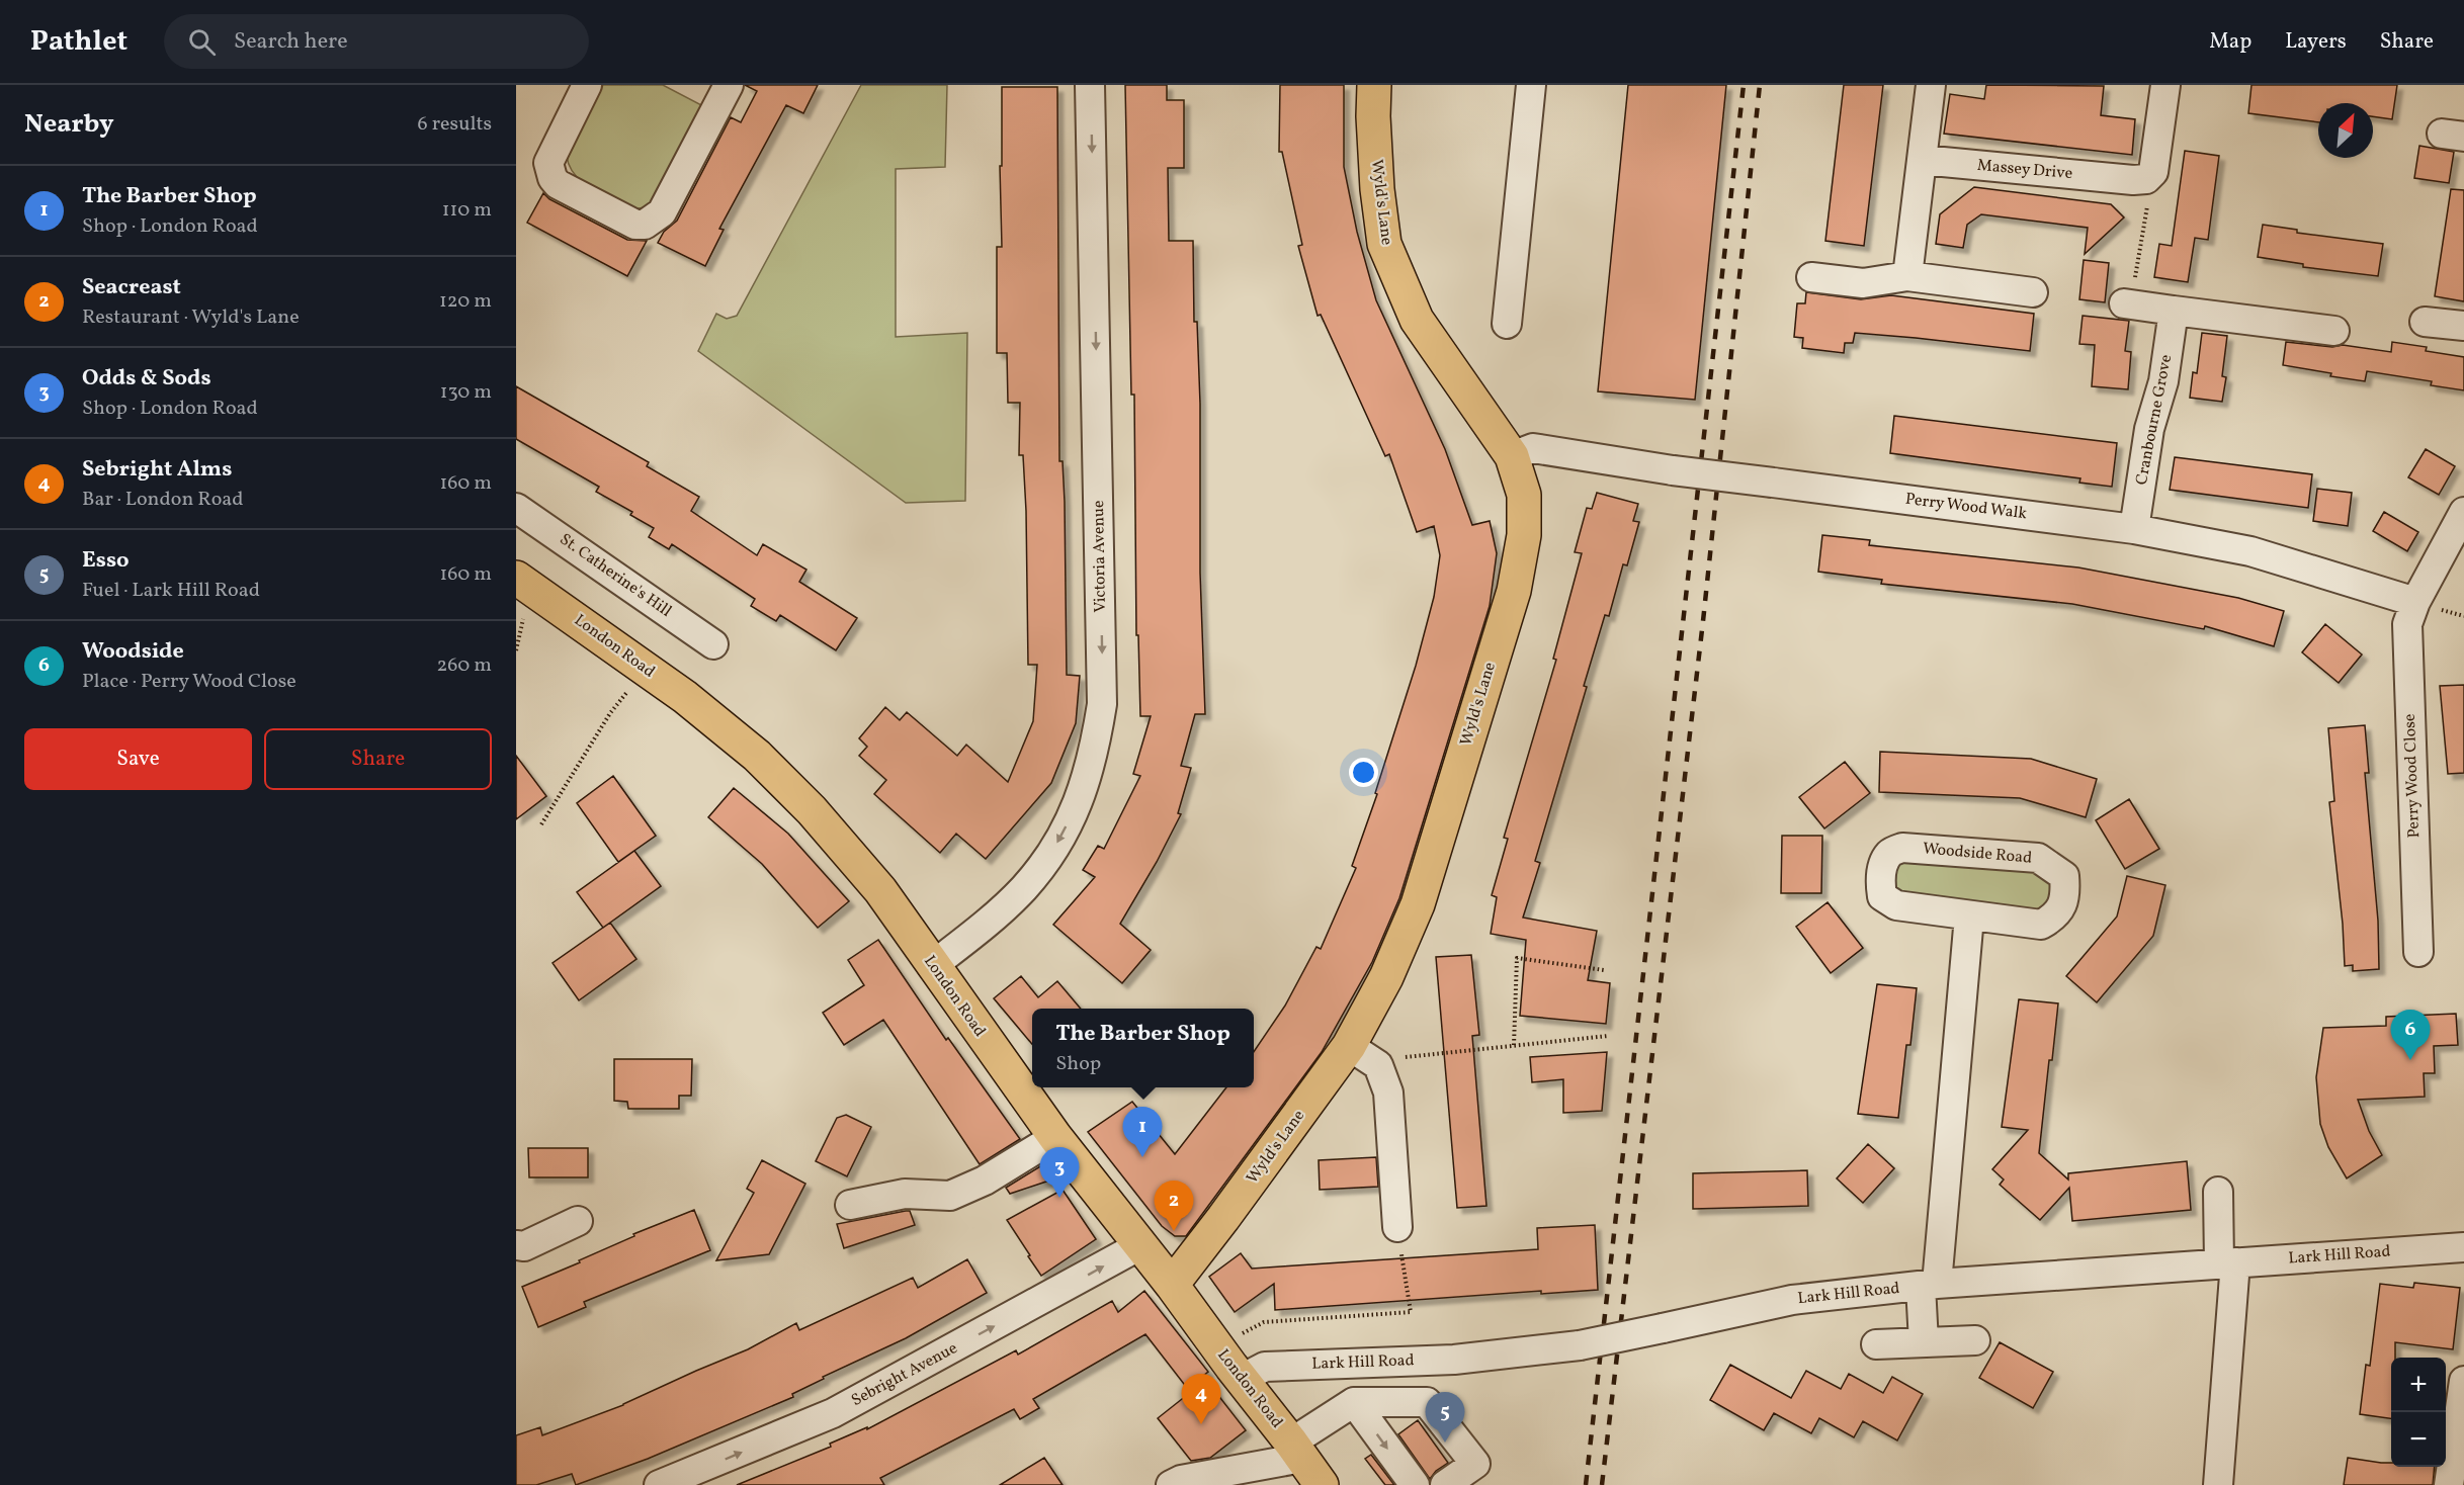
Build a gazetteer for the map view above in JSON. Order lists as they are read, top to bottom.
{
  "streets": {
    "main road": ["Wyld's Lane", "London Road"],
    "street": [
      "Massey Drive",
      "Cranbourne Grove",
      "Perry Wood Walk",
      "Victoria Avenue",
      "St. Catherine's Hill",
      "Perry Wood Close",
      "Woodside Road",
      "Lark Hill Road",
      "Sebright Avenue"
    ]
  },
  "crossings": [
    ["Wyld's Lane", "Perry Wood Walk"],
    ["Wyld's Lane", "London Road"],
    ["Cranbourne Grove", "Perry Wood Walk"],
    ["Perry Wood Walk", "Perry Wood Close"],
    ["Victoria Avenue", "London Road"],
    ["London Road", "Lark Hill Road"],
    ["London Road", "Sebright Avenue"]
  ],
  "one_way": ["Victoria Avenue"],
  "north": "top right",
  "page": {
    "header": "Pathlet",
    "search": "Search here",
    "nav": ["Map", "Layers", "Share"],
    "heading": ["Nearby", "6 results"],
    "list": [
      {
        "mark": "1",
        "name": "The Barber Shop",
        "note": "Shop · London Road",
        "value": "110 m"
      },
      {
        "mark": "2",
        "name": "Seacreast",
        "note": "Restaurant · Wyld's Lane",
        "value": "120 m"
      },
      {
        "mark": "3",
        "name": "Odds & Sods",
        "note": "Shop · London Road",
        "value": "130 m"
      },
      {
        "mark": "4",
        "name": "Sebright Alms",
        "note": "Bar · London Road",
        "value": "160 m"
      },
      {
        "mark": "5",
        "name": "Esso",
        "note": "Fuel · Lark Hill Road",
        "value": "160 m"
      },
      {
        "mark": "6",
        "name": "Woodside",
        "note": "Place · Perry Wood Close",
        "value": "260 m"
      }
    ],
    "buttons": ["Save", "Share"],
    "popup": ["The Barber Shop", "Shop"],
    "pins": [
      "6",
      "1",
      "3",
      "2",
      "4",
      "5"
    ],
    "map_buttons": ["+", "−"]
  }
}
